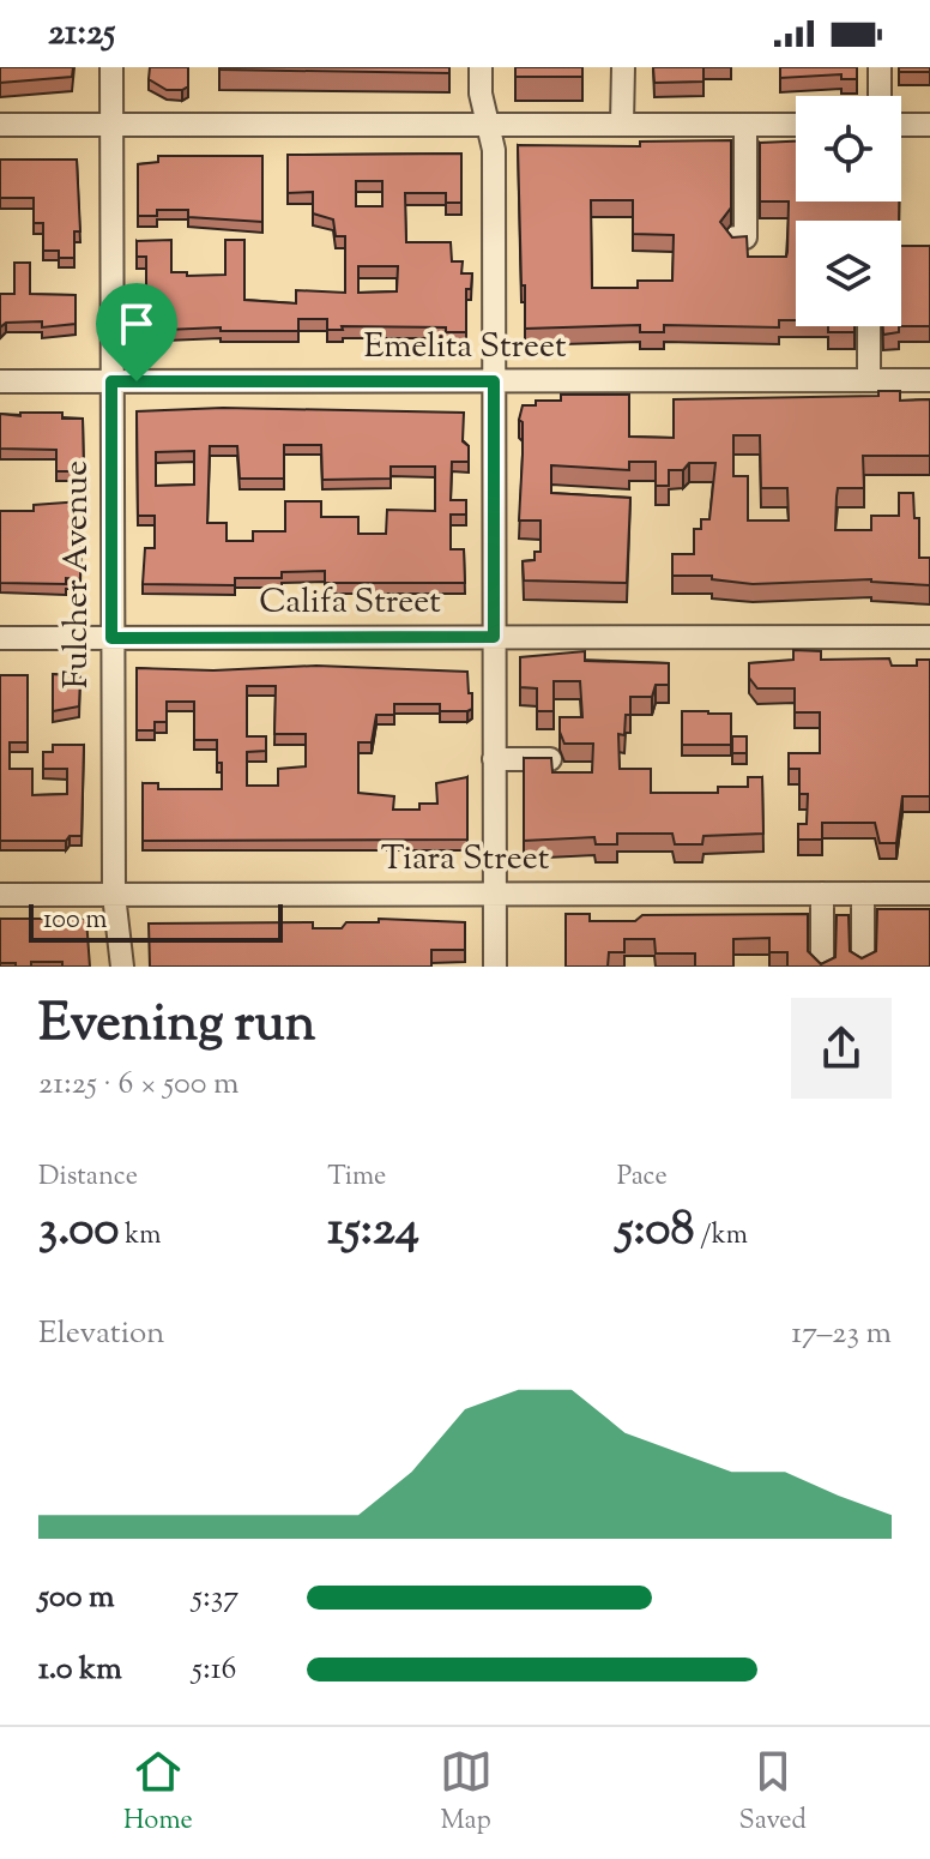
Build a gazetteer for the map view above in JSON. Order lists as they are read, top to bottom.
{
  "streets": {
    "street": [
      "Emelita Street",
      "Fulcher Avenue",
      "Califa Street",
      "Tiara Street"
    ]
  },
  "crossings": [
    ["Emelita Street", "Fulcher Avenue"],
    ["Fulcher Avenue", "Califa Street"],
    ["Fulcher Avenue", "Tiara Street"]
  ],
  "scale_bar": "100 m",
  "page": {
    "status": "21:25",
    "scale": "100 m",
    "heading": ["Evening run", "21:25 · 6 × 500 m"],
    "stats": [
      ["Distance", "3.00 km"],
      ["Time", "15:24"],
      ["Pace", "5:08 /km"]
    ],
    "chart": ["Elevation", "17–23 m"],
    "list": [
      {
        "name": "500 m",
        "note": "5:37"
      },
      {
        "name": "1.0 km",
        "note": "5:16"
      }
    ],
    "tabs": ["Home", "Map", "Saved"]
  }
}
